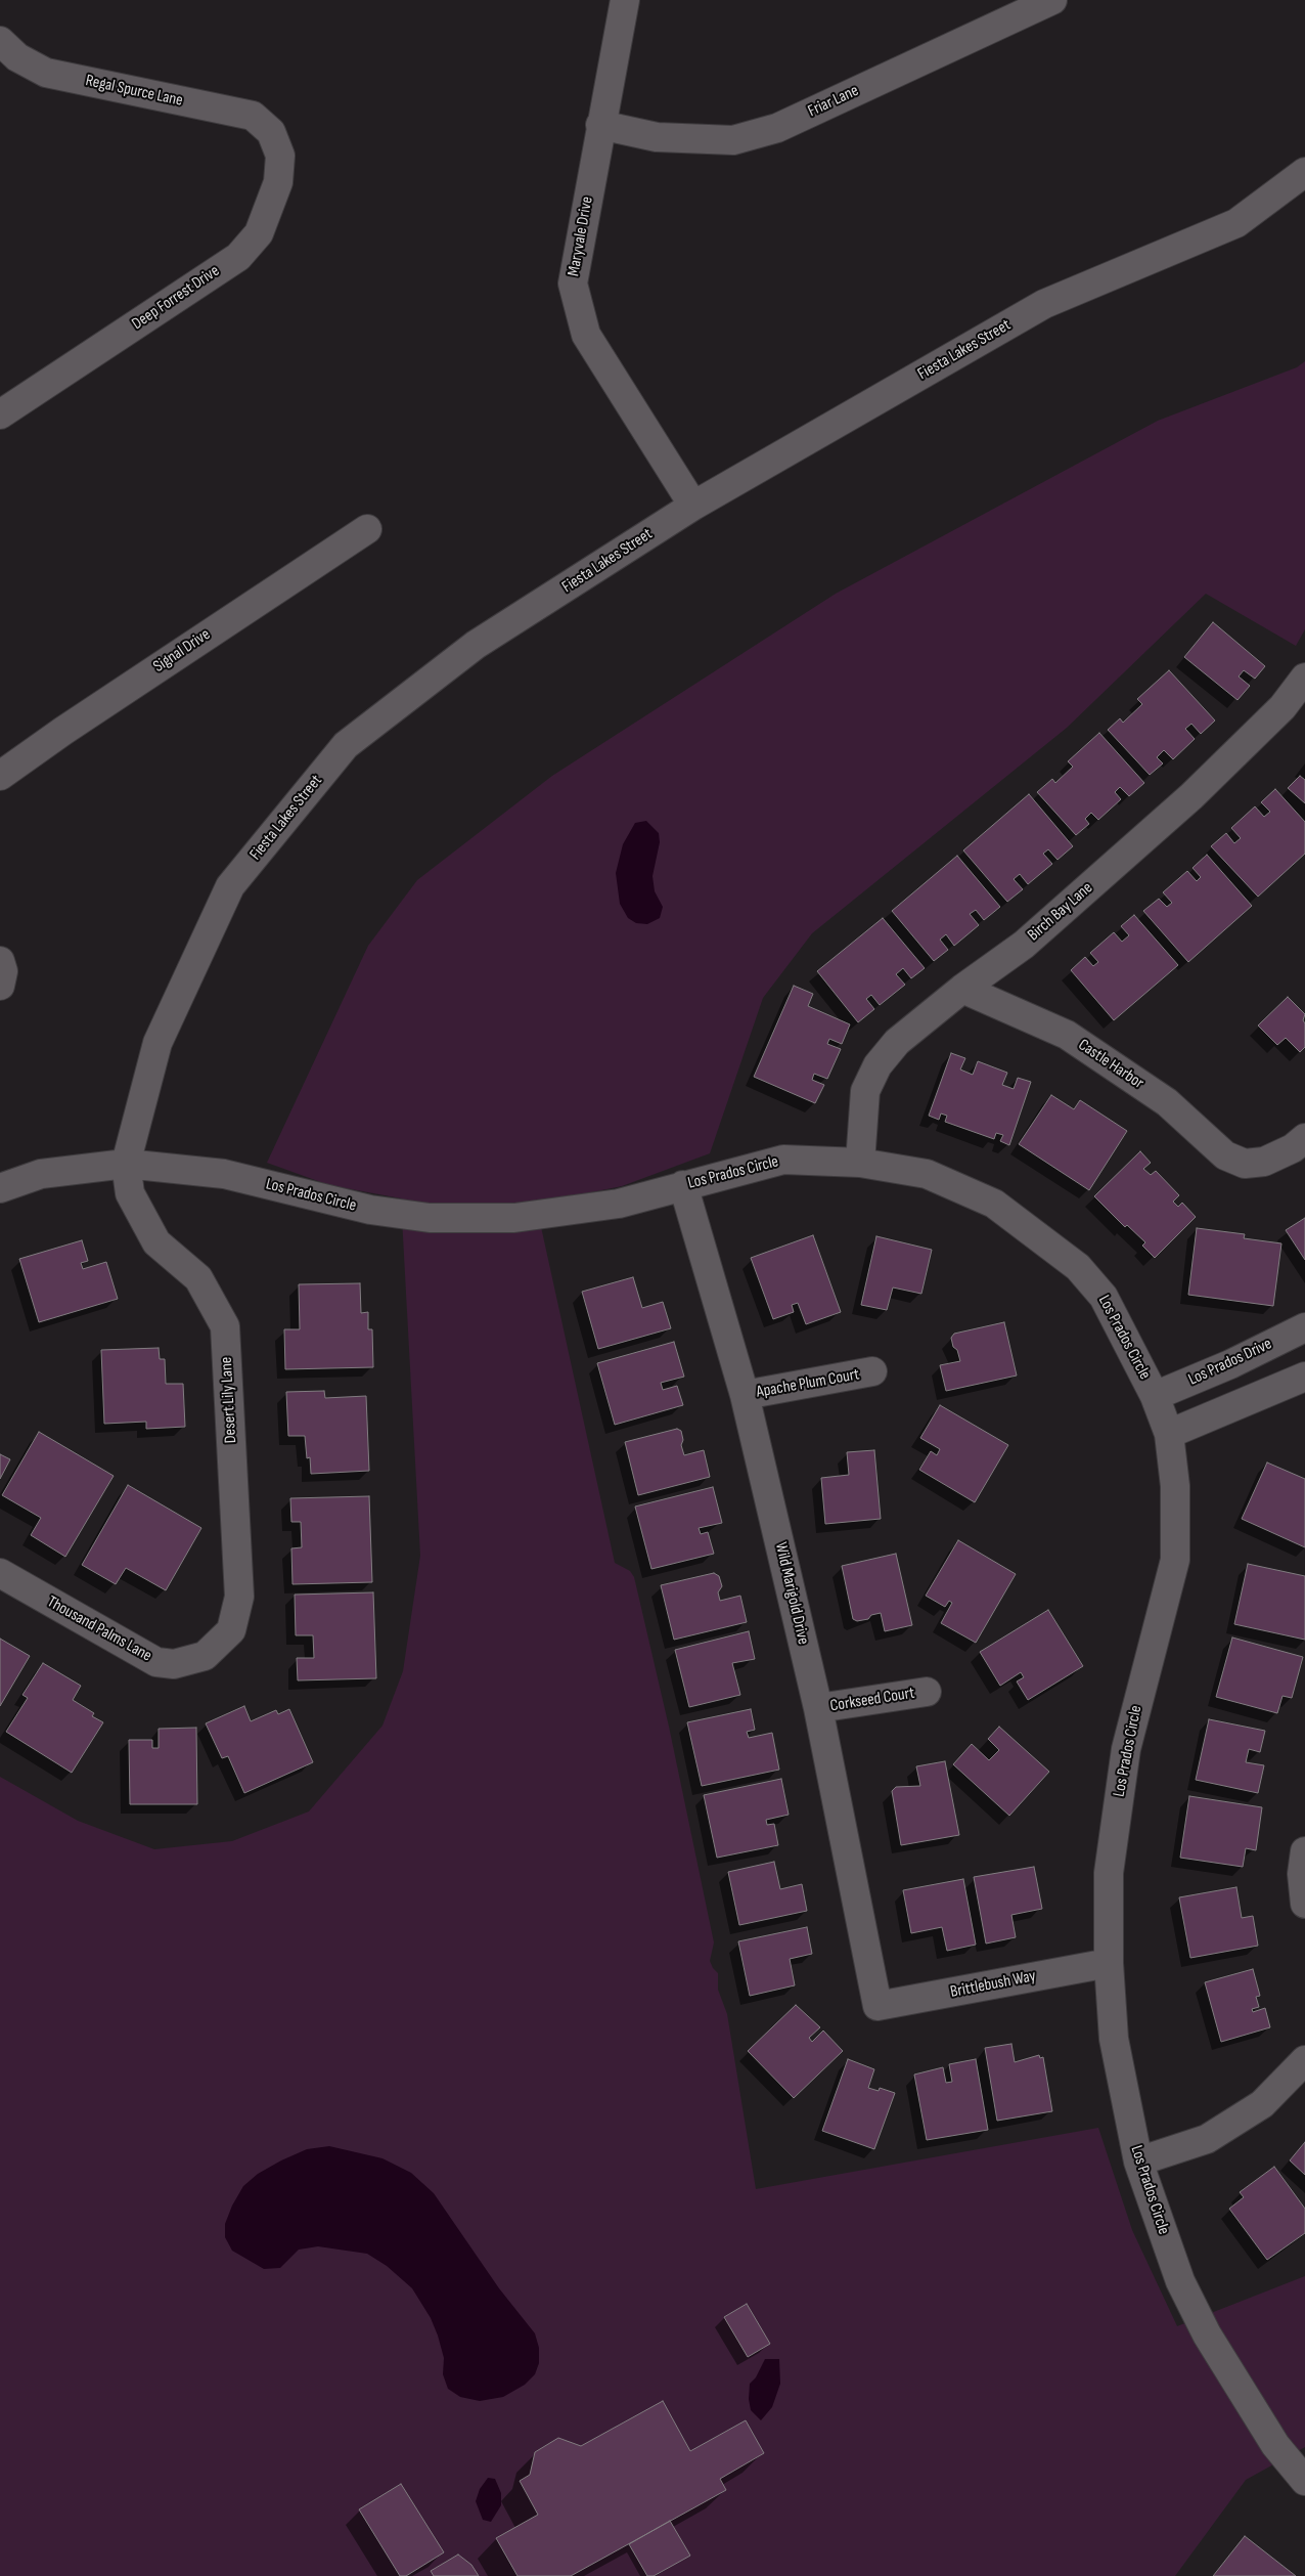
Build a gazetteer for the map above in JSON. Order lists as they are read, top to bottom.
{
  "streets": {
    "street": [
      "Regal Spurce Lane",
      "Friar Lane",
      "Maryvale Drive",
      "Deep Forrest Drive",
      "Fiesta Lakes Street",
      "Signal Drive",
      "Birch Bay Lane",
      "Castle Harbor",
      "Los Prados Circle",
      "Los Prados Drive",
      "Apache Plum Court",
      "Desert Lily Lane",
      "Wild Marigold Drive",
      "Thousand Palms Lane",
      "Corkseed Court",
      "Brittlebush Way"
    ]
  },
  "crossings": [
    ["Regal Spurce Lane", "Deep Forrest Drive"],
    ["Friar Lane", "Maryvale Drive"],
    ["Maryvale Drive", "Fiesta Lakes Street"],
    ["Fiesta Lakes Street", "Los Prados Circle"],
    ["Fiesta Lakes Street", "Desert Lily Lane"],
    ["Birch Bay Lane", "Castle Harbor"],
    ["Birch Bay Lane", "Los Prados Circle"],
    ["Los Prados Circle", "Los Prados Drive"],
    ["Los Prados Circle", "Desert Lily Lane"],
    ["Los Prados Circle", "Wild Marigold Drive"],
    ["Los Prados Circle", "Brittlebush Way"],
    ["Apache Plum Court", "Wild Marigold Drive"],
    ["Desert Lily Lane", "Thousand Palms Lane"],
    ["Wild Marigold Drive", "Corkseed Court"],
    ["Wild Marigold Drive", "Brittlebush Way"]
  ]
}
